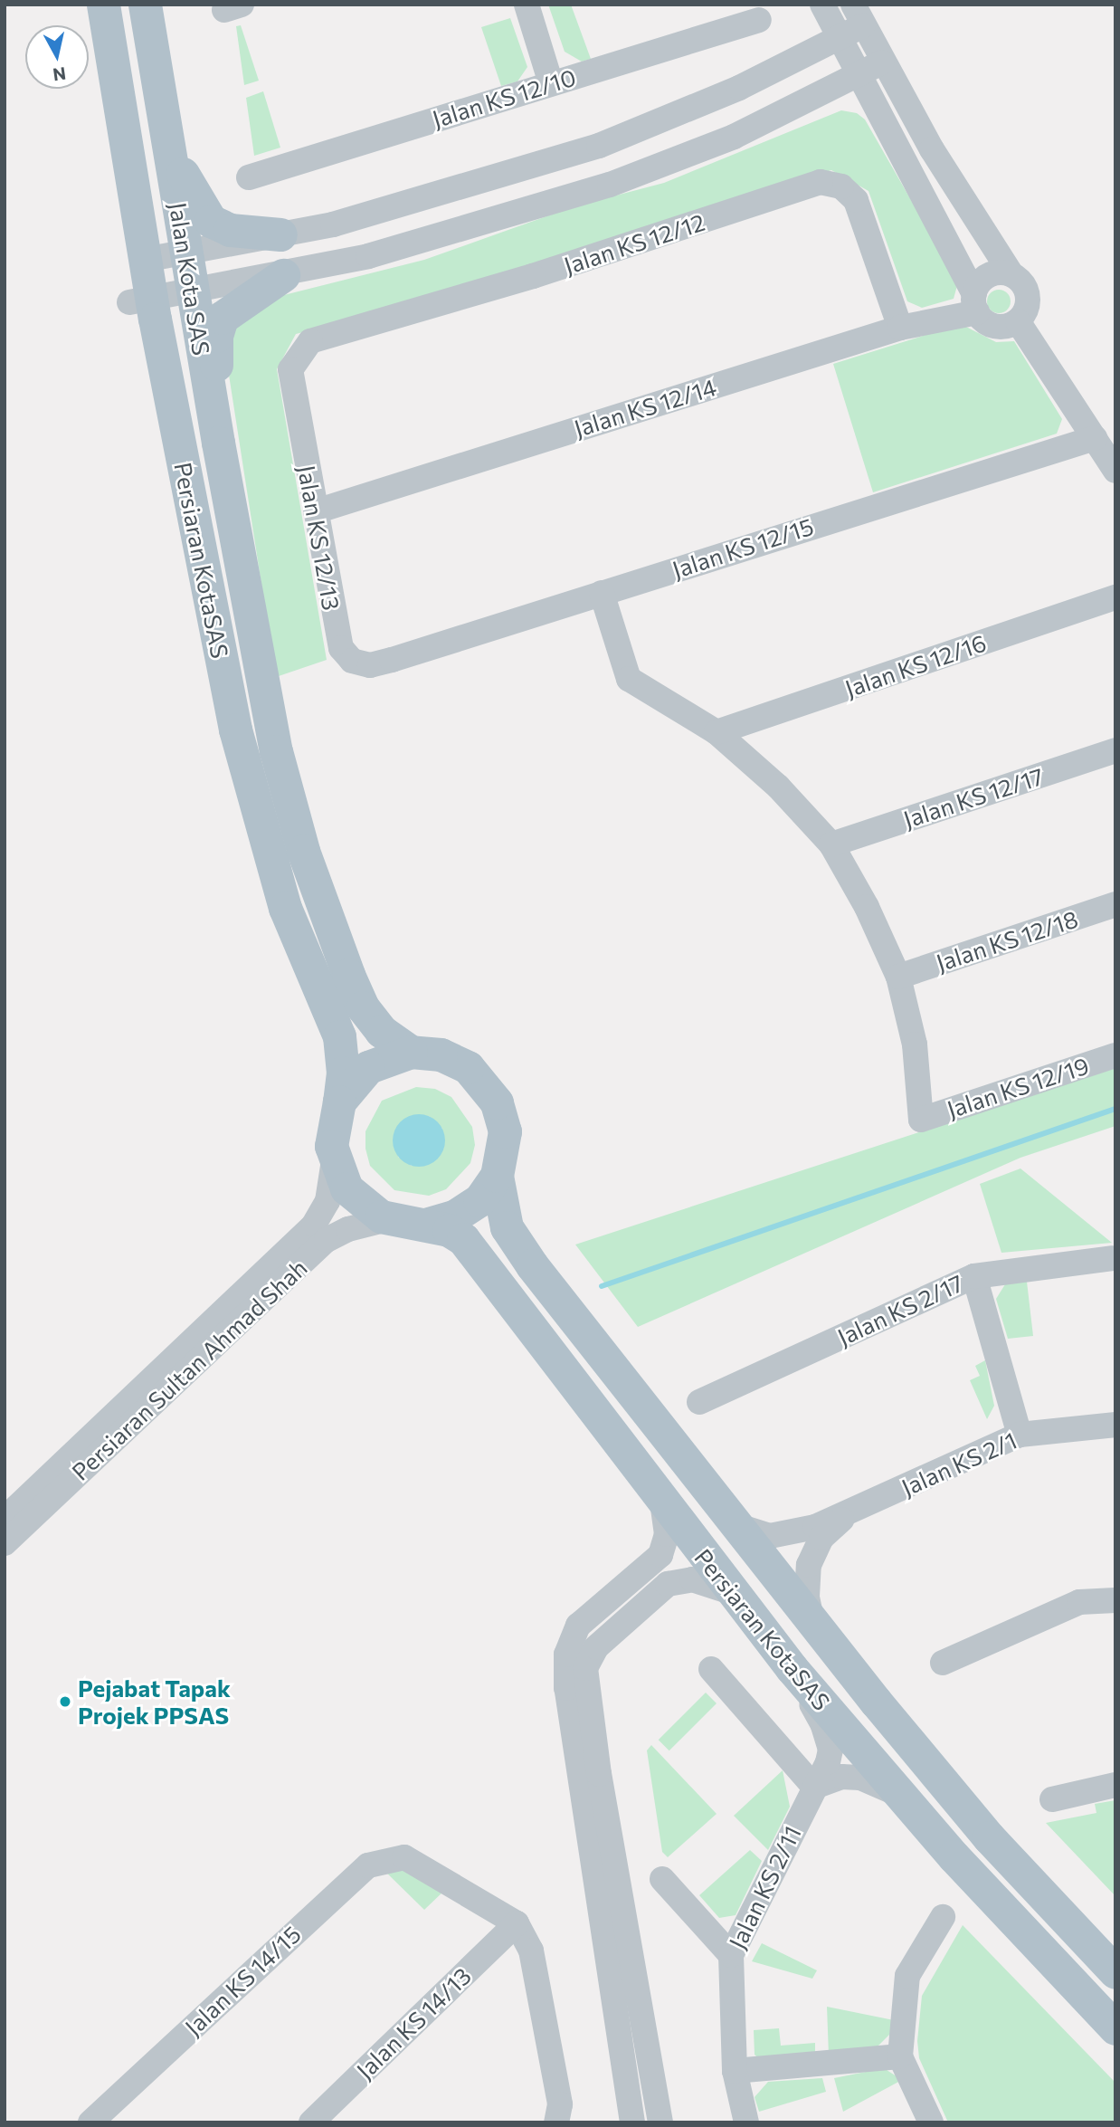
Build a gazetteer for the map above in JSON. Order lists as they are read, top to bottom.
{
  "streets": {
    "main road": ["Jalan Kota SAS", "Persiaran KotaSAS"],
    "street": [
      "Jalan KS 12/10",
      "Jalan KS 12/12",
      "Jalan KS 12/14",
      "Jalan KS 12/13",
      "Jalan KS 12/15",
      "Jalan KS 12/16",
      "Jalan KS 12/17",
      "Jalan KS 12/18",
      "Jalan KS 12/19",
      "Jalan KS 2/17",
      "Persiaran Sultan Ahmad Shah",
      "Jalan KS 2/1",
      "Jalan KS 2/11",
      "Jalan KS 14/15",
      "Jalan KS 14/13"
    ]
  },
  "crossings": [
    ["Jalan KS 12/12", "Jalan KS 12/14"],
    ["Jalan KS 12/12", "Jalan KS 12/13"],
    ["Jalan Kota SAS", "Persiaran KotaSAS"],
    ["Jalan KS 12/14", "Jalan KS 12/13"],
    ["Jalan KS 12/13", "Jalan KS 12/15"],
    ["Persiaran KotaSAS", "Persiaran Sultan Ahmad Shah"],
    ["Persiaran KotaSAS", "Jalan KS 2/11"],
    ["Jalan KS 12/18", "Jalan KS 12/19"],
    ["Jalan KS 14/15", "Jalan KS 14/13"]
  ],
  "places": ["Pejabat Tapak Projek PPSAS"],
  "north": "bottom"
}
